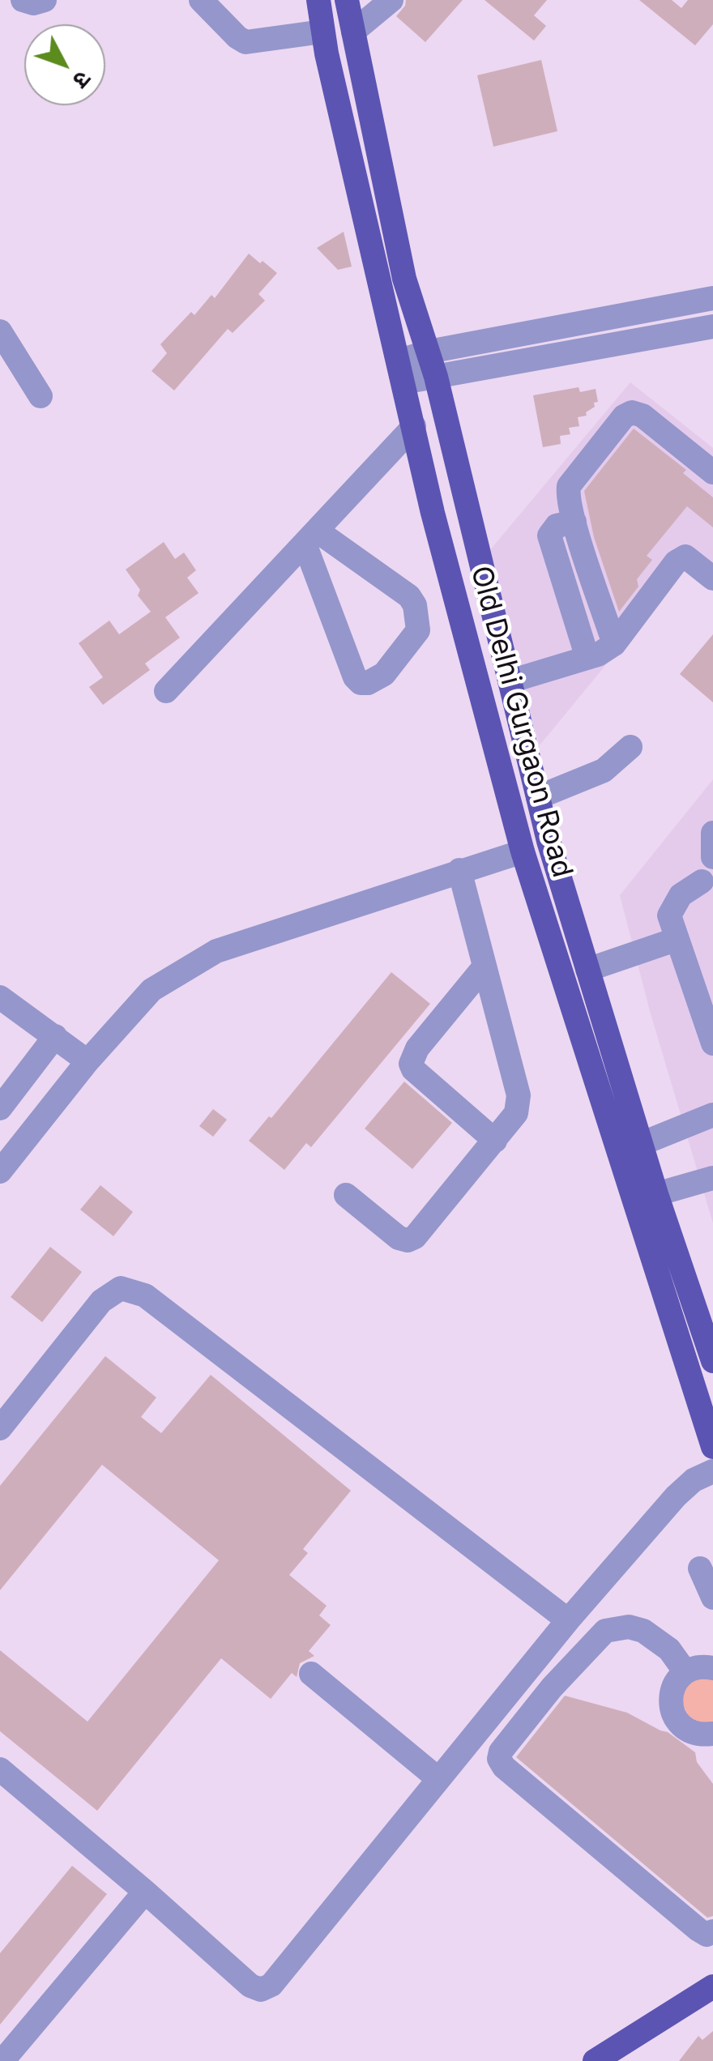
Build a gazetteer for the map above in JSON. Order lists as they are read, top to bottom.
{
  "streets": {
    "main road": ["Old Delhi Gurgaon Road"]
  },
  "north": "bottom right"
}
